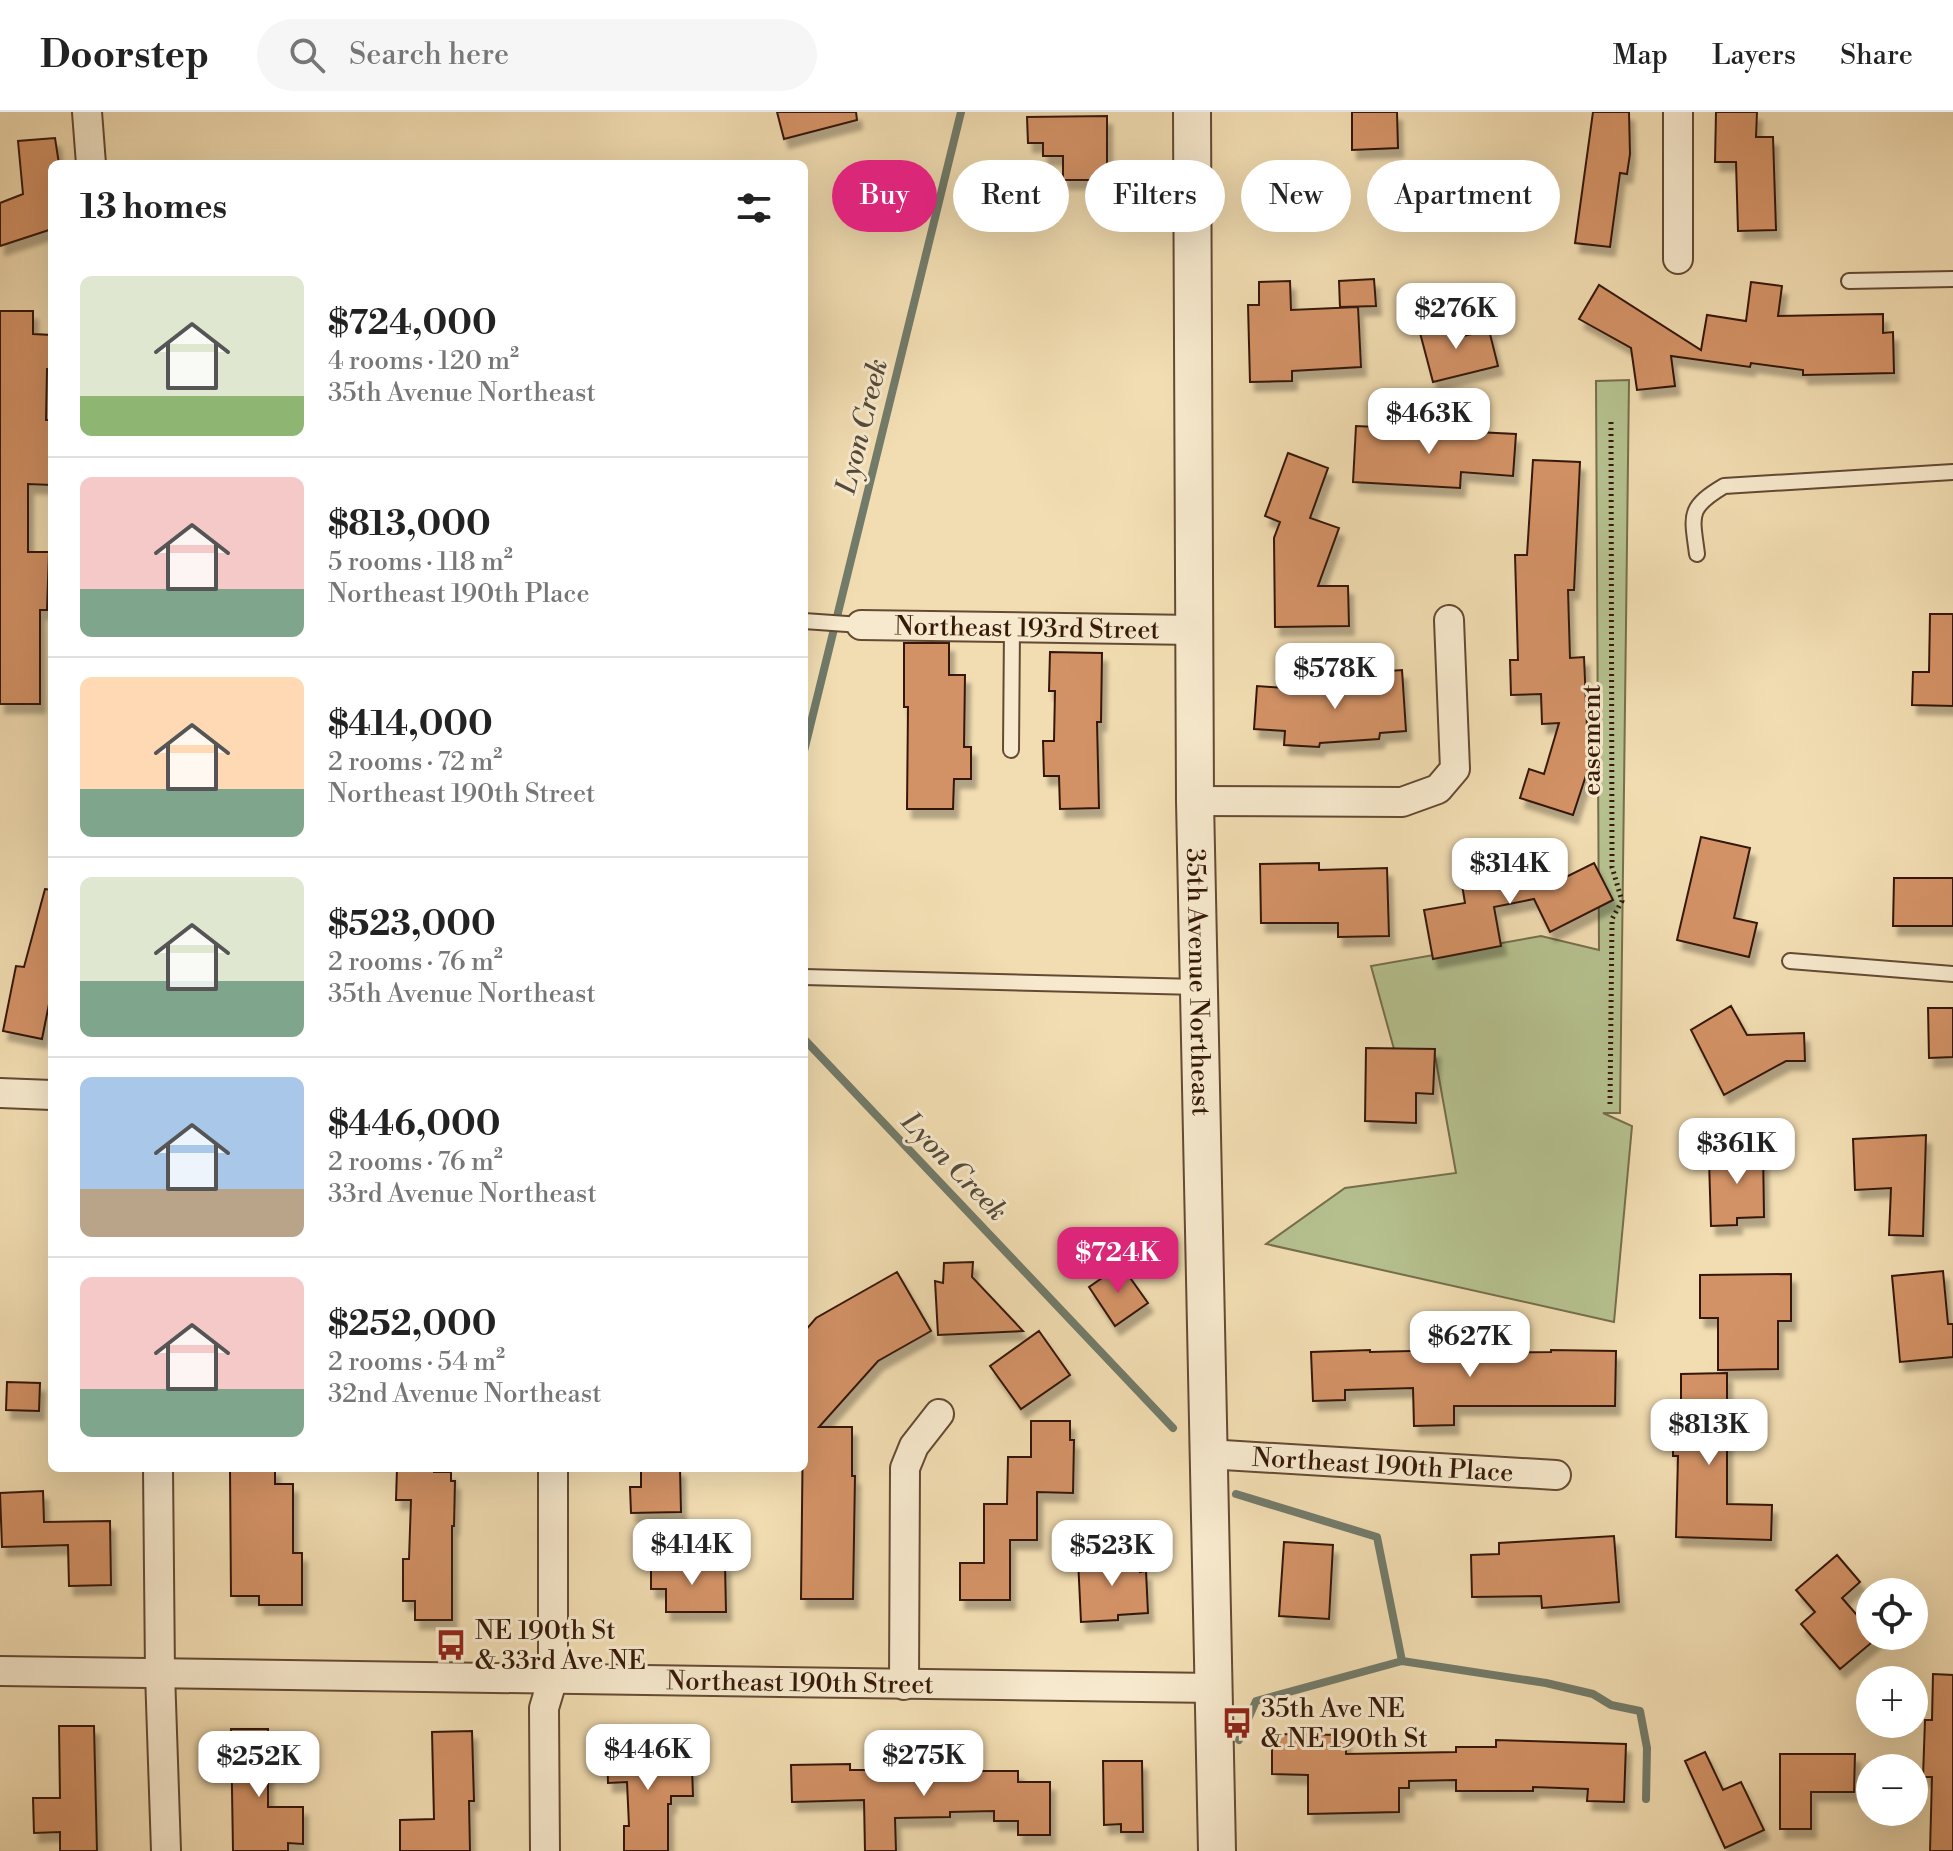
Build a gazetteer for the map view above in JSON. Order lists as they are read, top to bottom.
{
  "streets": {
    "street": [
      "Northeast 193rd Street",
      "35th Avenue Northeast",
      "Northeast 190th Place",
      "Northeast 190th Street"
    ],
    "path": ["easement"]
  },
  "crossings": [
    ["Northeast 193rd Street", "35th Avenue Northeast"],
    ["35th Avenue Northeast", "Northeast 190th Place"],
    ["35th Avenue Northeast", "Northeast 190th Street"]
  ],
  "water": ["Lyon Creek"],
  "places": {
    "bus stop": ["NE 190th St & 33rd Ave NE", "35th Ave NE & NE 190th St"]
  },
  "page": {
    "header": "Doorstep",
    "search": "Search here",
    "nav": ["Map", "Layers", "Share"],
    "chip": [
      "Buy",
      "Rent",
      "Filters",
      "New",
      "Apartment"
    ],
    "heading": "13 homes",
    "list": [
      {
        "name": "$724,000",
        "note": "4 rooms · 120 m² · 35th Avenue Northeast"
      },
      {
        "name": "$813,000",
        "note": "5 rooms · 118 m² · Northeast 190th Place"
      },
      {
        "name": "$414,000",
        "note": "2 rooms · 72 m² · Northeast 190th Street"
      },
      {
        "name": "$523,000",
        "note": "2 rooms · 76 m² · 35th Avenue Northeast"
      },
      {
        "name": "$446,000",
        "note": "2 rooms · 76 m² · 33rd Avenue Northeast"
      },
      {
        "name": "$252,000",
        "note": "2 rooms · 54 m² · 32nd Avenue Northeast"
      }
    ],
    "price": [
      "$276K",
      "$463K",
      "$578K",
      "$314K",
      "$361K",
      "$724K",
      "$627K",
      "$813K",
      "$414K",
      "$523K",
      "$446K",
      "$275K",
      "$252K"
    ],
    "map_buttons": ["+", "−"]
  }
}
